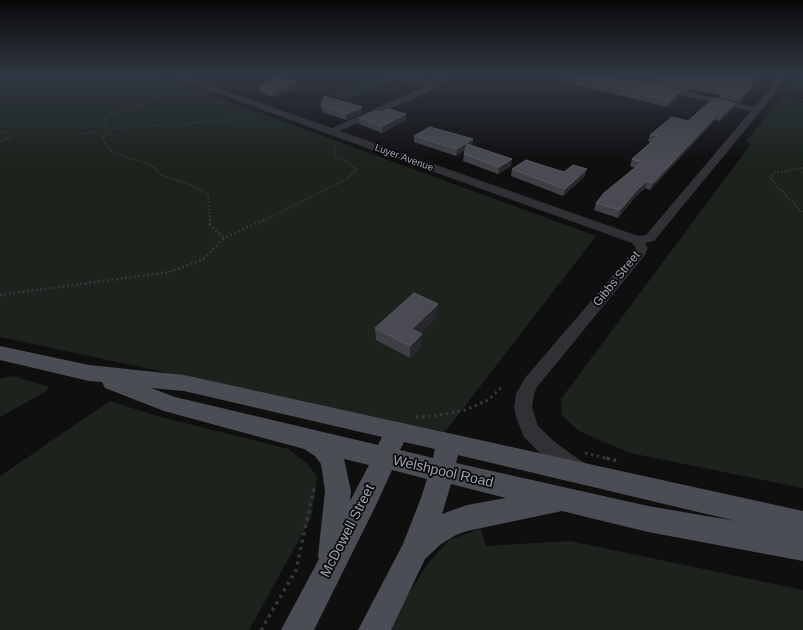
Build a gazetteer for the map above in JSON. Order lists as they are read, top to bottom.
{
  "streets": {
    "main road": ["Welshpool Road", "McDowell Street"],
    "street": ["Luyer Avenue", "Gibbs Street"]
  },
  "crossings": [
    ["Luyer Avenue", "Gibbs Street"],
    ["Gibbs Street", "Welshpool Road"],
    ["Welshpool Road", "McDowell Street"]
  ]
}
